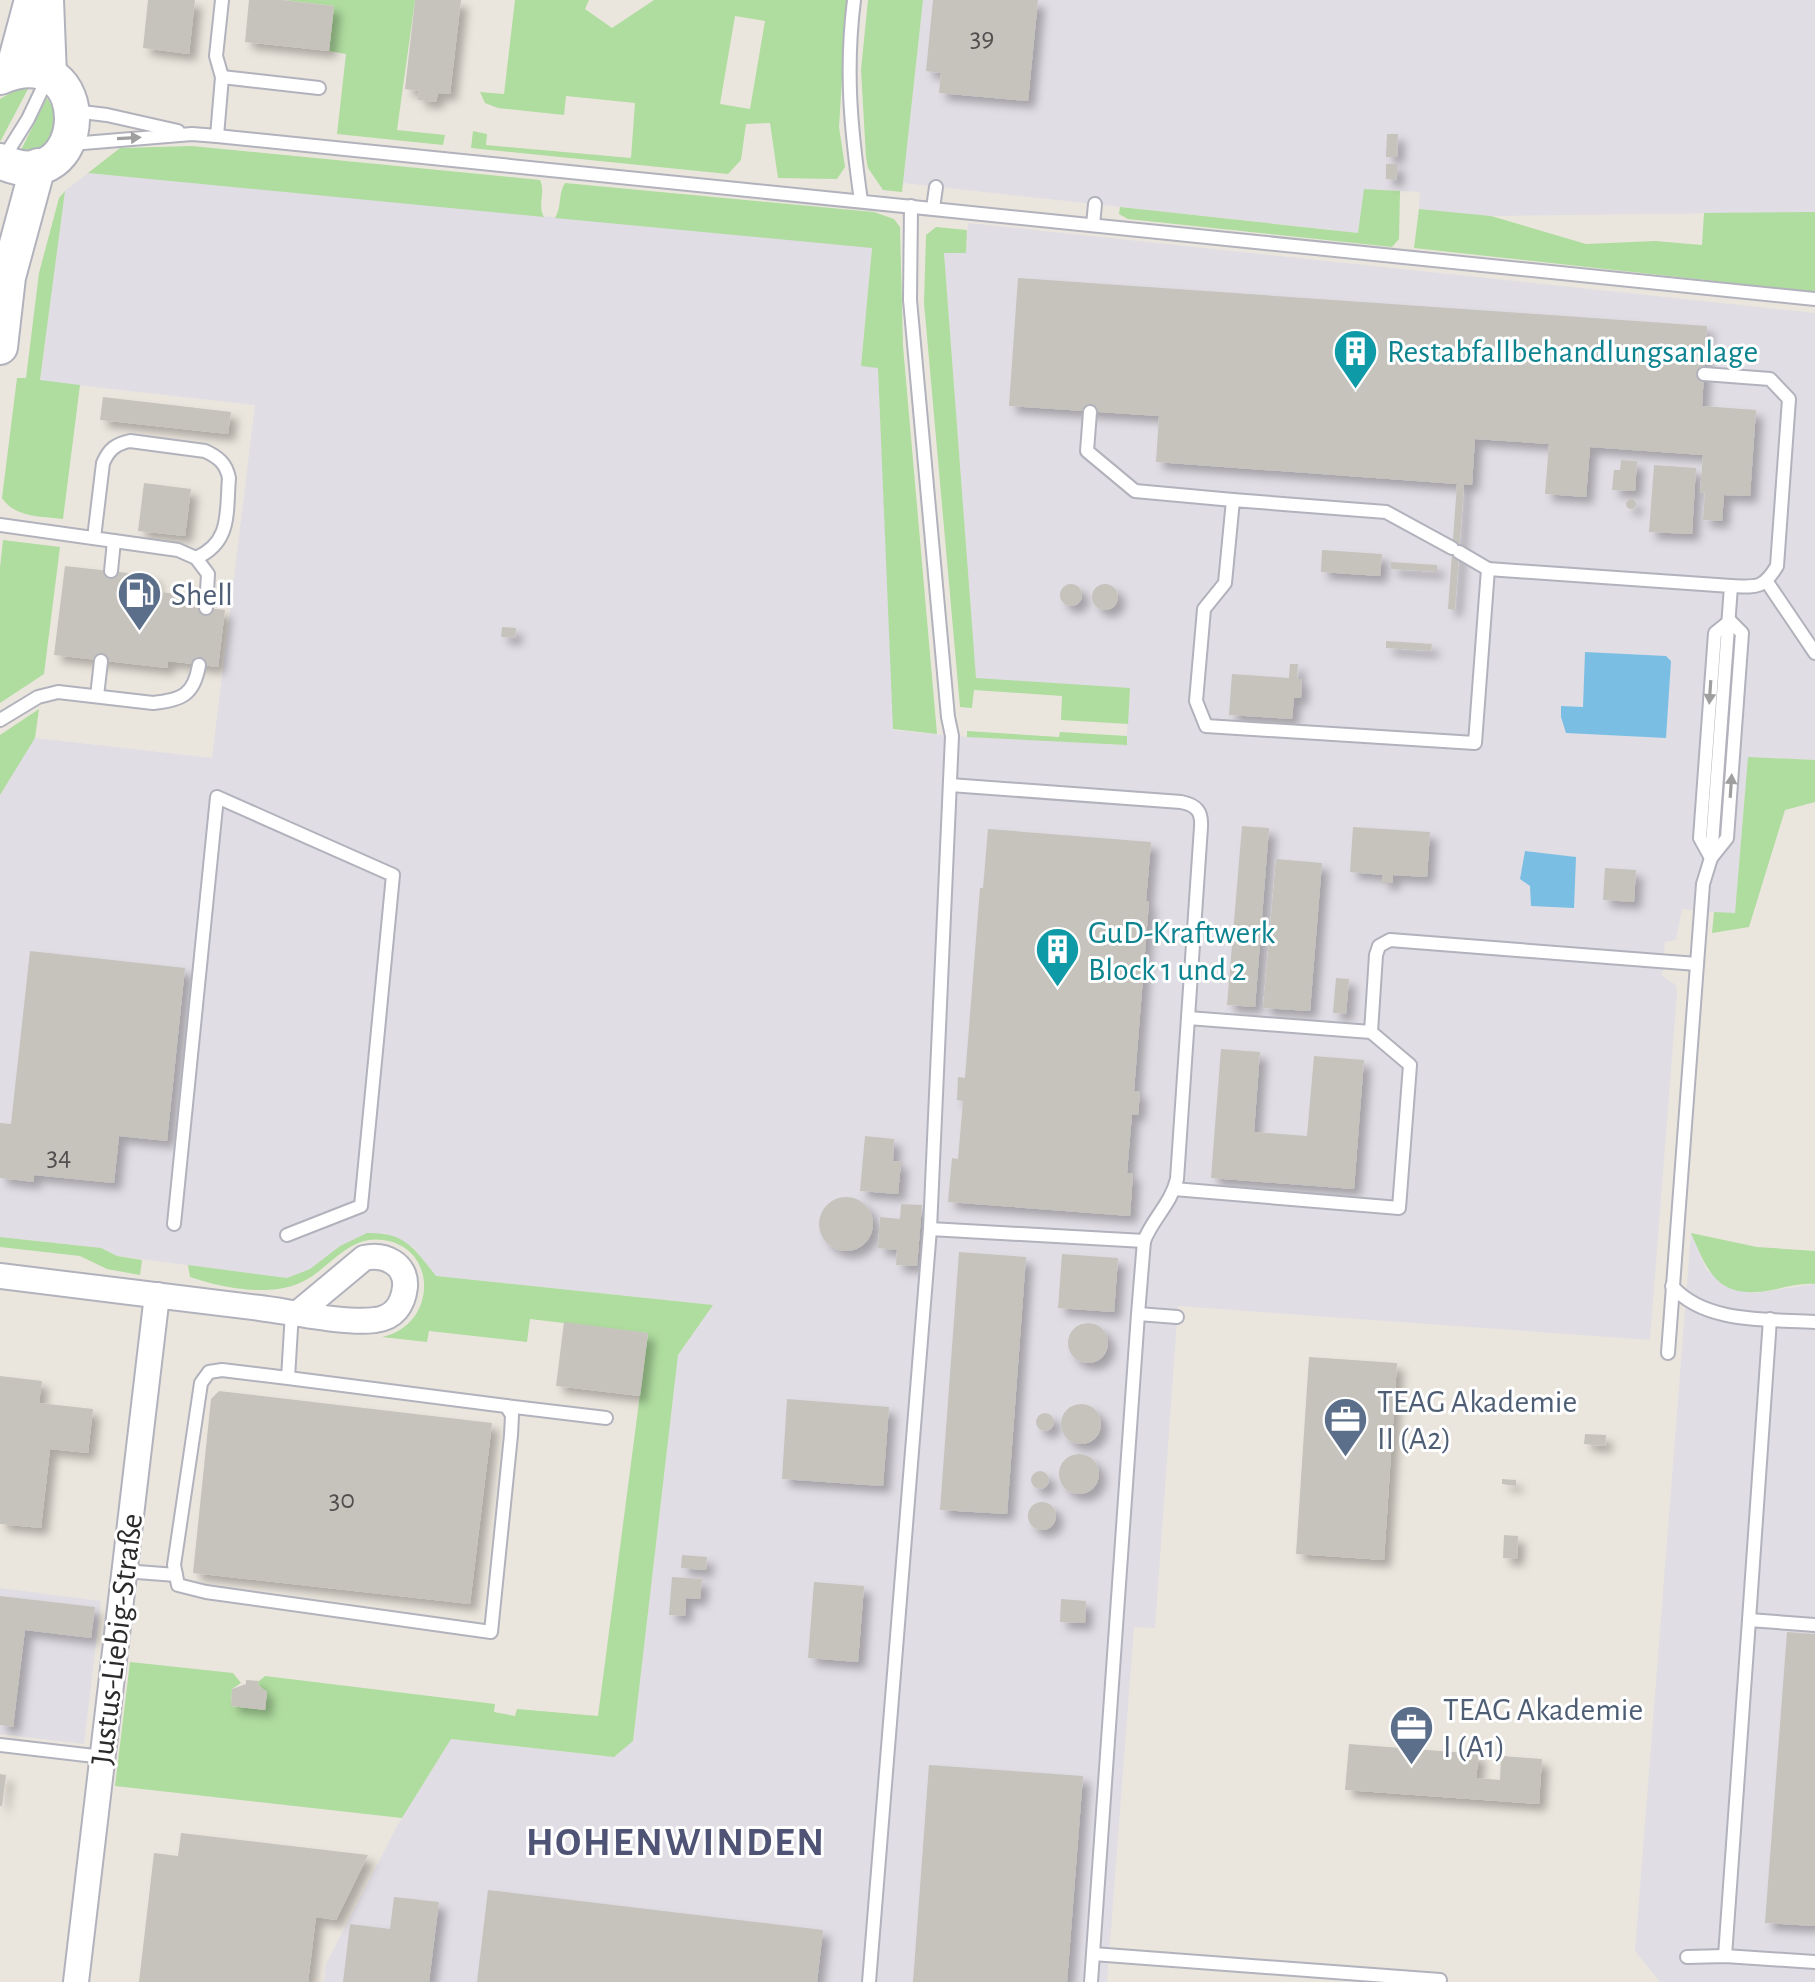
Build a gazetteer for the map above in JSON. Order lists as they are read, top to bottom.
{
  "streets": {
    "street": ["Justus-Liebig-Straße"]
  },
  "districts": ["HOHENWINDEN"],
  "places": {
    "building": ["Restabfallbehandlungsanlage", "GuD-Kraftwerk Block 1 und 2"],
    "fuel station": ["Shell"],
    "office": ["TEAG Akademie II (A2)", "TEAG Akademie I (A1)"]
  },
  "house_numbers": ["39", "34", "30"]
}
